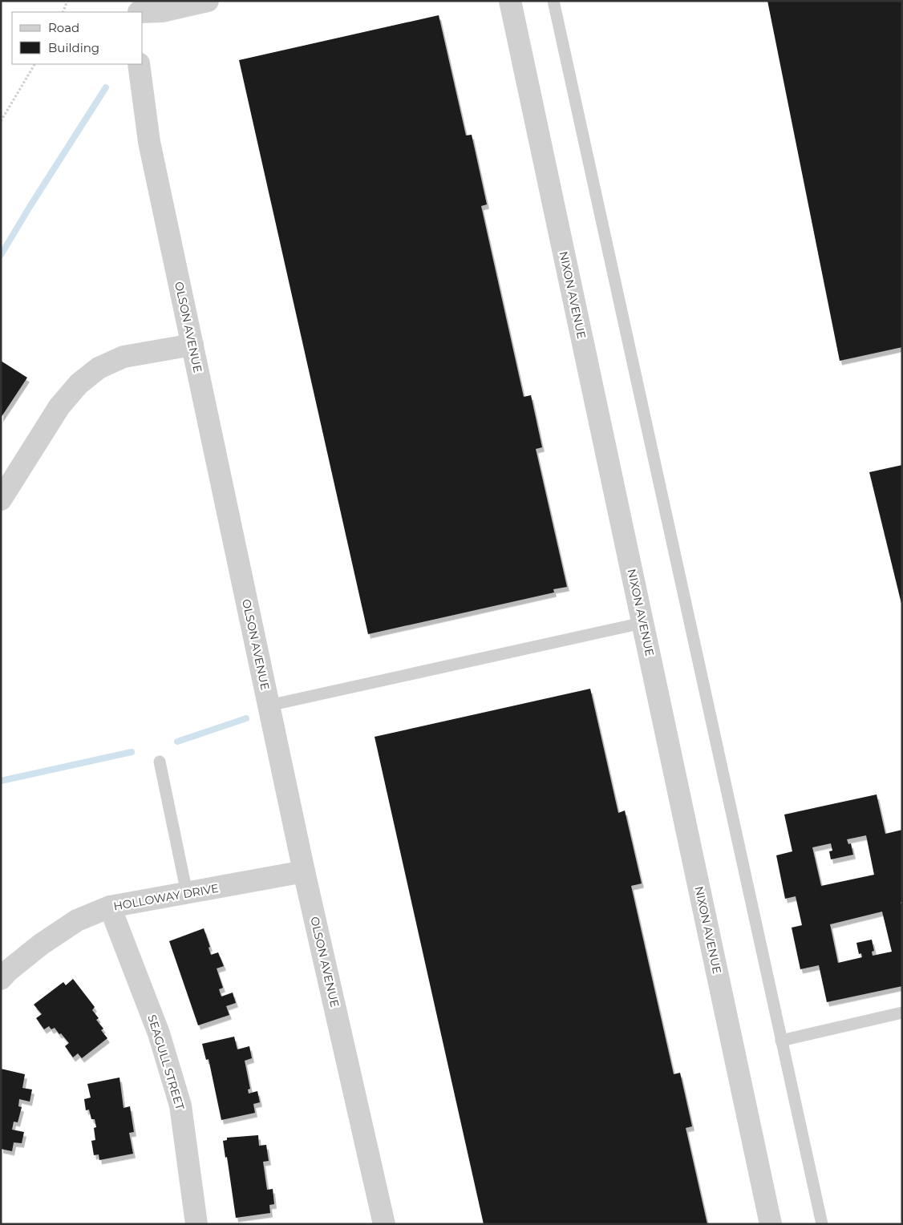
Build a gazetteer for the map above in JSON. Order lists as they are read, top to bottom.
{
  "streets": {
    "street": [
      "NIXON AVENUE",
      "OLSON AVENUE",
      "HOLLOWAY DRIVE",
      "SEAGULL STREET"
    ]
  },
  "crossings": [
    ["OLSON AVENUE", "HOLLOWAY DRIVE"],
    ["HOLLOWAY DRIVE", "SEAGULL STREET"]
  ],
  "legend": ["Road", "Building"]
}
